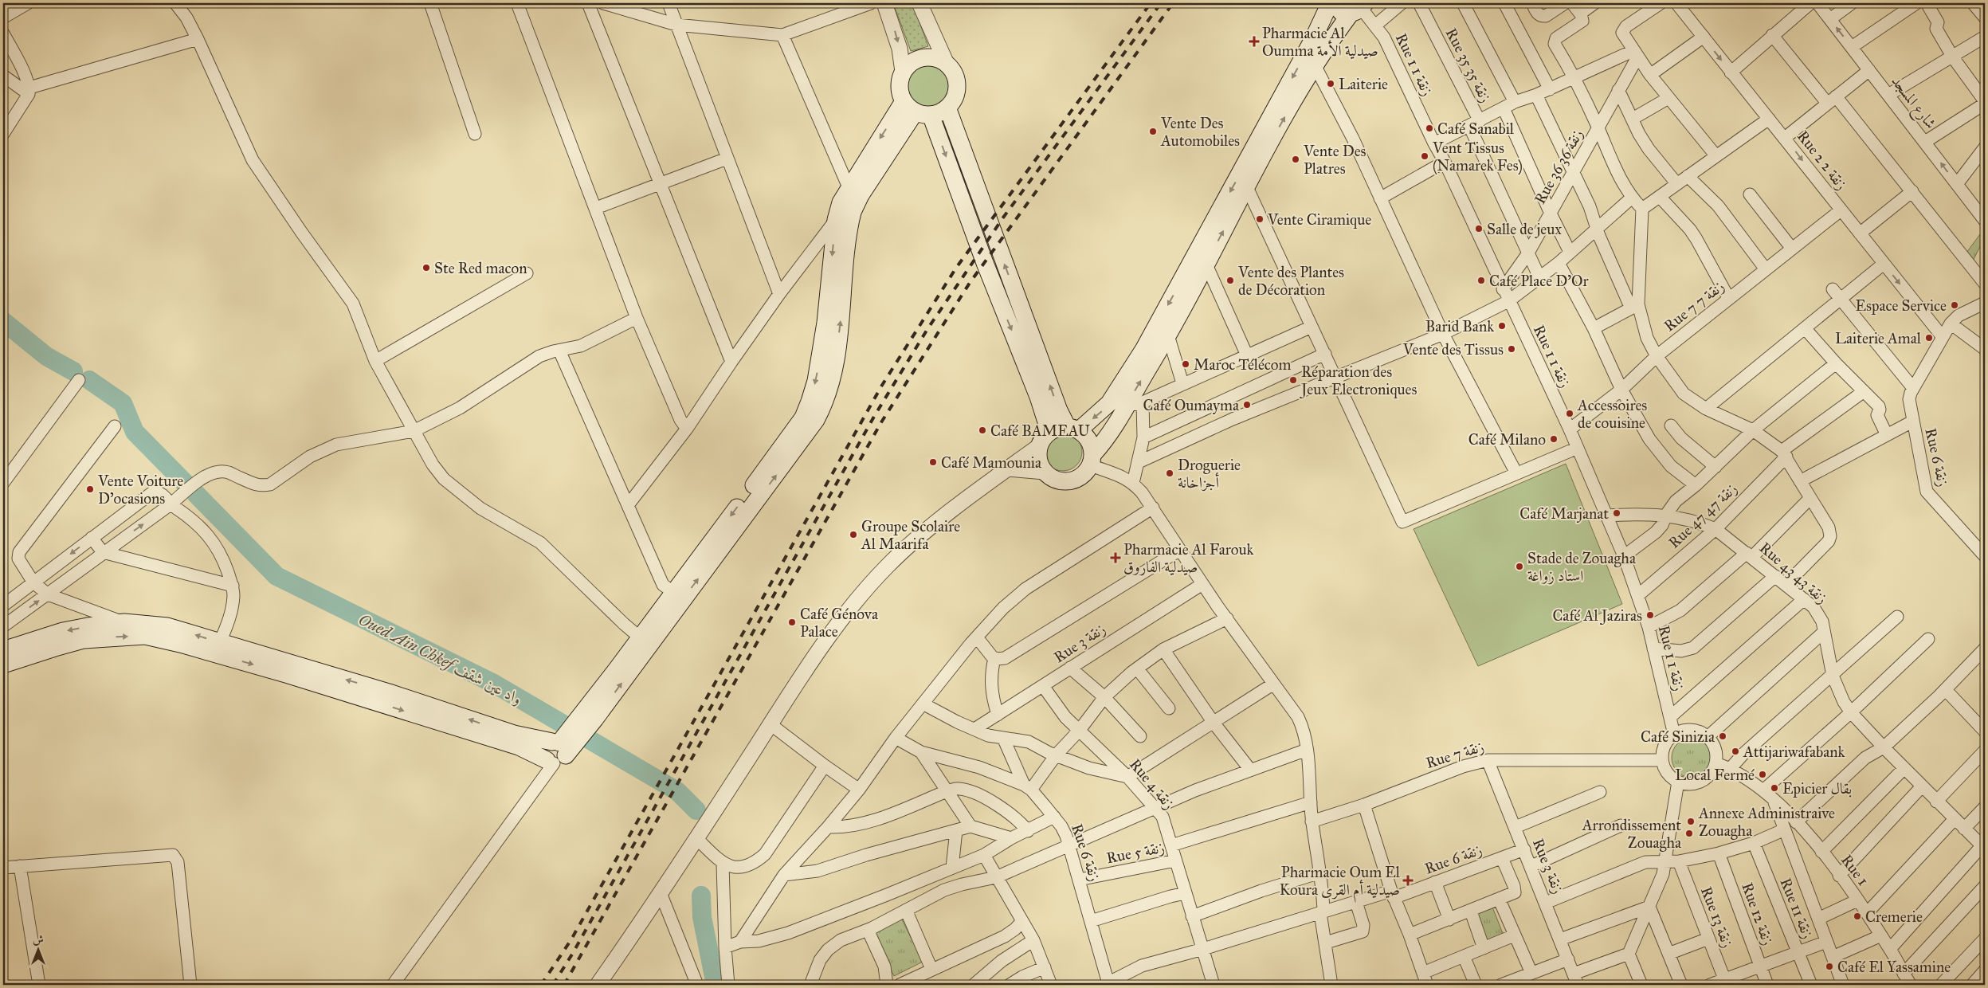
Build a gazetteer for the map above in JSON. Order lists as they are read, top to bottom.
{
  "streets": {
    "street": [
      "Rue 1 زنقة 1",
      "Rue 35 زنقة 35",
      "شارع المسجد",
      "Rue 2 زنقة 2",
      "Rue 36 زنقة 36",
      "Rue 7 زنقة 7",
      "Rue 6 زنقة",
      "Rue 47 زنقة 47",
      "Rue 43 زنقة 43",
      "Rue 3 زنقة",
      "Rue 7 زنقة",
      "Rue 4 زنقة",
      "Rue 5 زنقة",
      "Rue 1",
      "Rue 11 زنقة",
      "Rue 12 زنقة",
      "Rue 13 زنقة"
    ]
  },
  "crossings": [
    ["Rue 1 زنقة 1", "Rue 36 زنقة 36"],
    ["Rue 1 زنقة 1", "Rue 7 زنقة 7"],
    ["Rue 1 زنقة 1", "Rue 47 زنقة 47"],
    ["Rue 1 زنقة 1", "Rue 43 زنقة 43"],
    ["Rue 1 زنقة 1", "Rue 7 زنقة"],
    ["Rue 1 زنقة 1", "Rue 1"],
    ["Rue 35 زنقة 35", "Rue 36 زنقة 36"],
    ["Rue 2 زنقة 2", "Rue 7 زنقة 7"],
    ["Rue 6 زنقة", "Rue 3 زنقة"],
    ["Rue 6 زنقة", "Rue 4 زنقة"],
    ["Rue 6 زنقة", "Rue 5 زنقة"],
    ["Rue 47 زنقة 47", "Rue 43 زنقة 43"],
    ["Rue 3 زنقة", "Rue 7 زنقة"],
    ["Rue 3 زنقة", "Rue 4 زنقة"],
    ["Rue 7 زنقة", "Rue 1"],
    ["Rue 4 زنقة", "Rue 5 زنقة"]
  ],
  "water": ["Oued Aïn Chkef واد عين شقف"],
  "places": {
    "health": ["Pharmacie Al Oumma صيدلية الأمة", "Pharmacie Al Farouk صيدلية الفاروق", "Pharmacie Oum El Koura صيدلية أم القرى"],
    "other": [
      "Laiterie",
      "Café Sanabil",
      "Vente Des Automobiles",
      "Vent Tissus (Namarek Fes)",
      "Vente Des Platres",
      "Vente Ciramique",
      "Salle de jeux",
      "Ste Red macon",
      "Vente des Plantes de Décoration",
      "Café Place D'Or",
      "Espace Service",
      "Barid Bank",
      "Laiterie Amal",
      "Vente des Tissus",
      "Maroc Télécom",
      "Réparation des Jeux Electroniques",
      "Café Oumayma",
      "Accessoires de couisine",
      "Café BAMEAU",
      "Café Milano",
      "Café Mamounia",
      "Droguerie أجزاخانة",
      "Vente Voiture D'ocasions",
      "Café Marjanat",
      "Groupe Scolaire Al Maarifa",
      "Stade de Zouagha استاد زواغة",
      "Café Al Jaziras",
      "Café Génova Palace",
      "Café Sinizia",
      "Attijariwafabank",
      "Local Fermé",
      "Epicier بقال",
      "Annexe Administraive Zouagha",
      "Arrondissement Zouagha",
      "Cremerie",
      "Café El Yassamine"
    ]
  },
  "north": "top"
}
